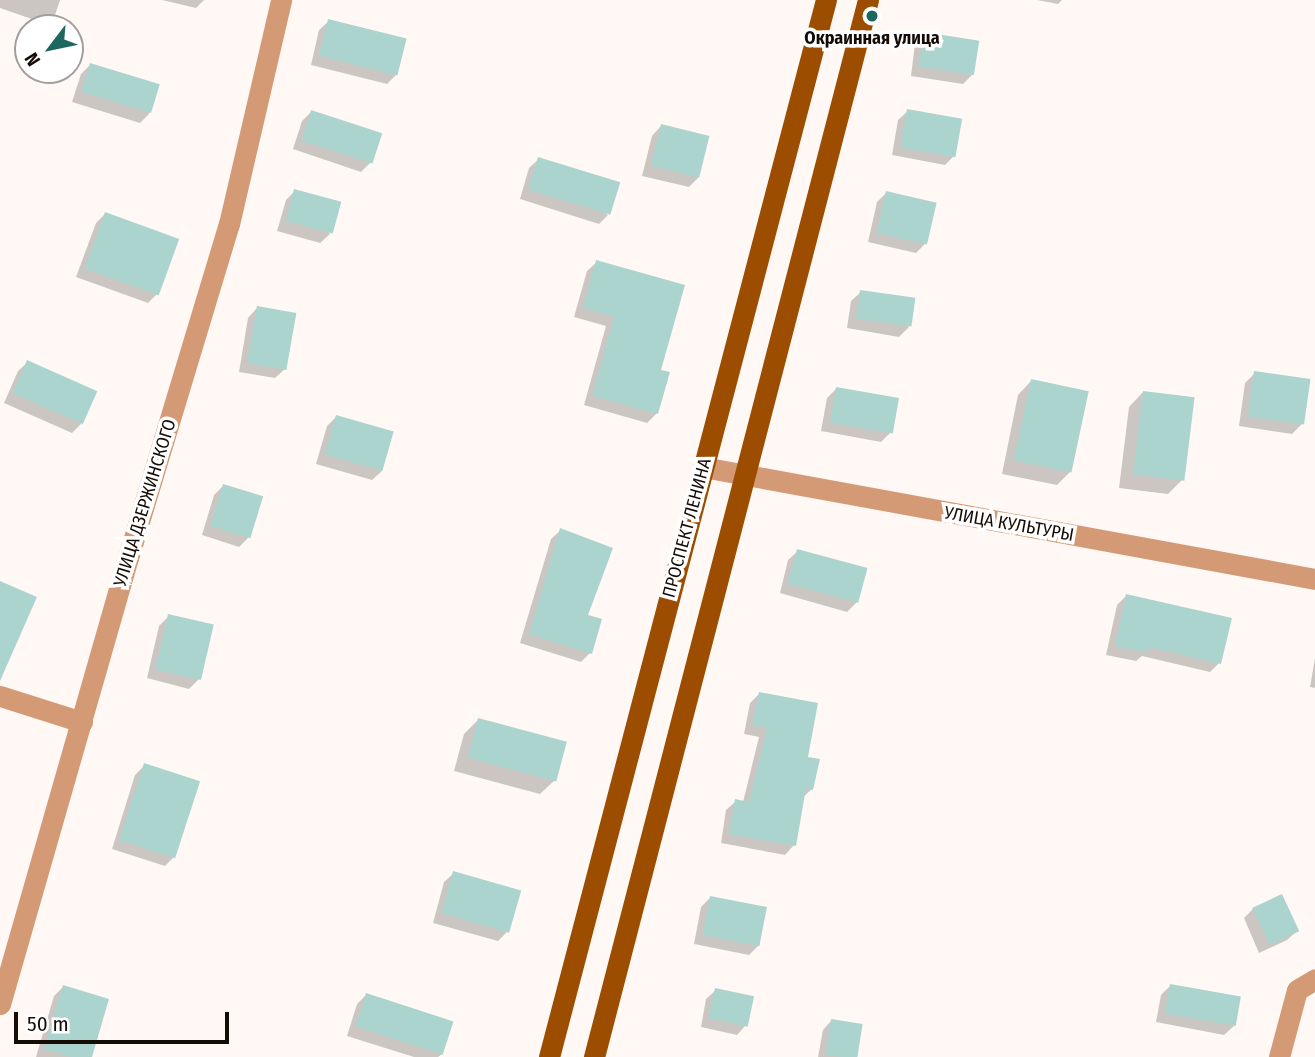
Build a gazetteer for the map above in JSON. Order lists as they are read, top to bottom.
{
  "streets": {
    "main road": ["ПРОСПЕКТ ЛЕНИНА"],
    "street": ["УЛИЦА ДЗЕРЖИНСКОГО", "УЛИЦА КУЛЬТУРЫ"]
  },
  "crossings": [
    ["УЛИЦА КУЛЬТУРЫ", "ПРОСПЕКТ ЛЕНИНА"]
  ],
  "places": ["Окраинная улица"],
  "scale_bar": "50 m",
  "north": "bottom left"
}
